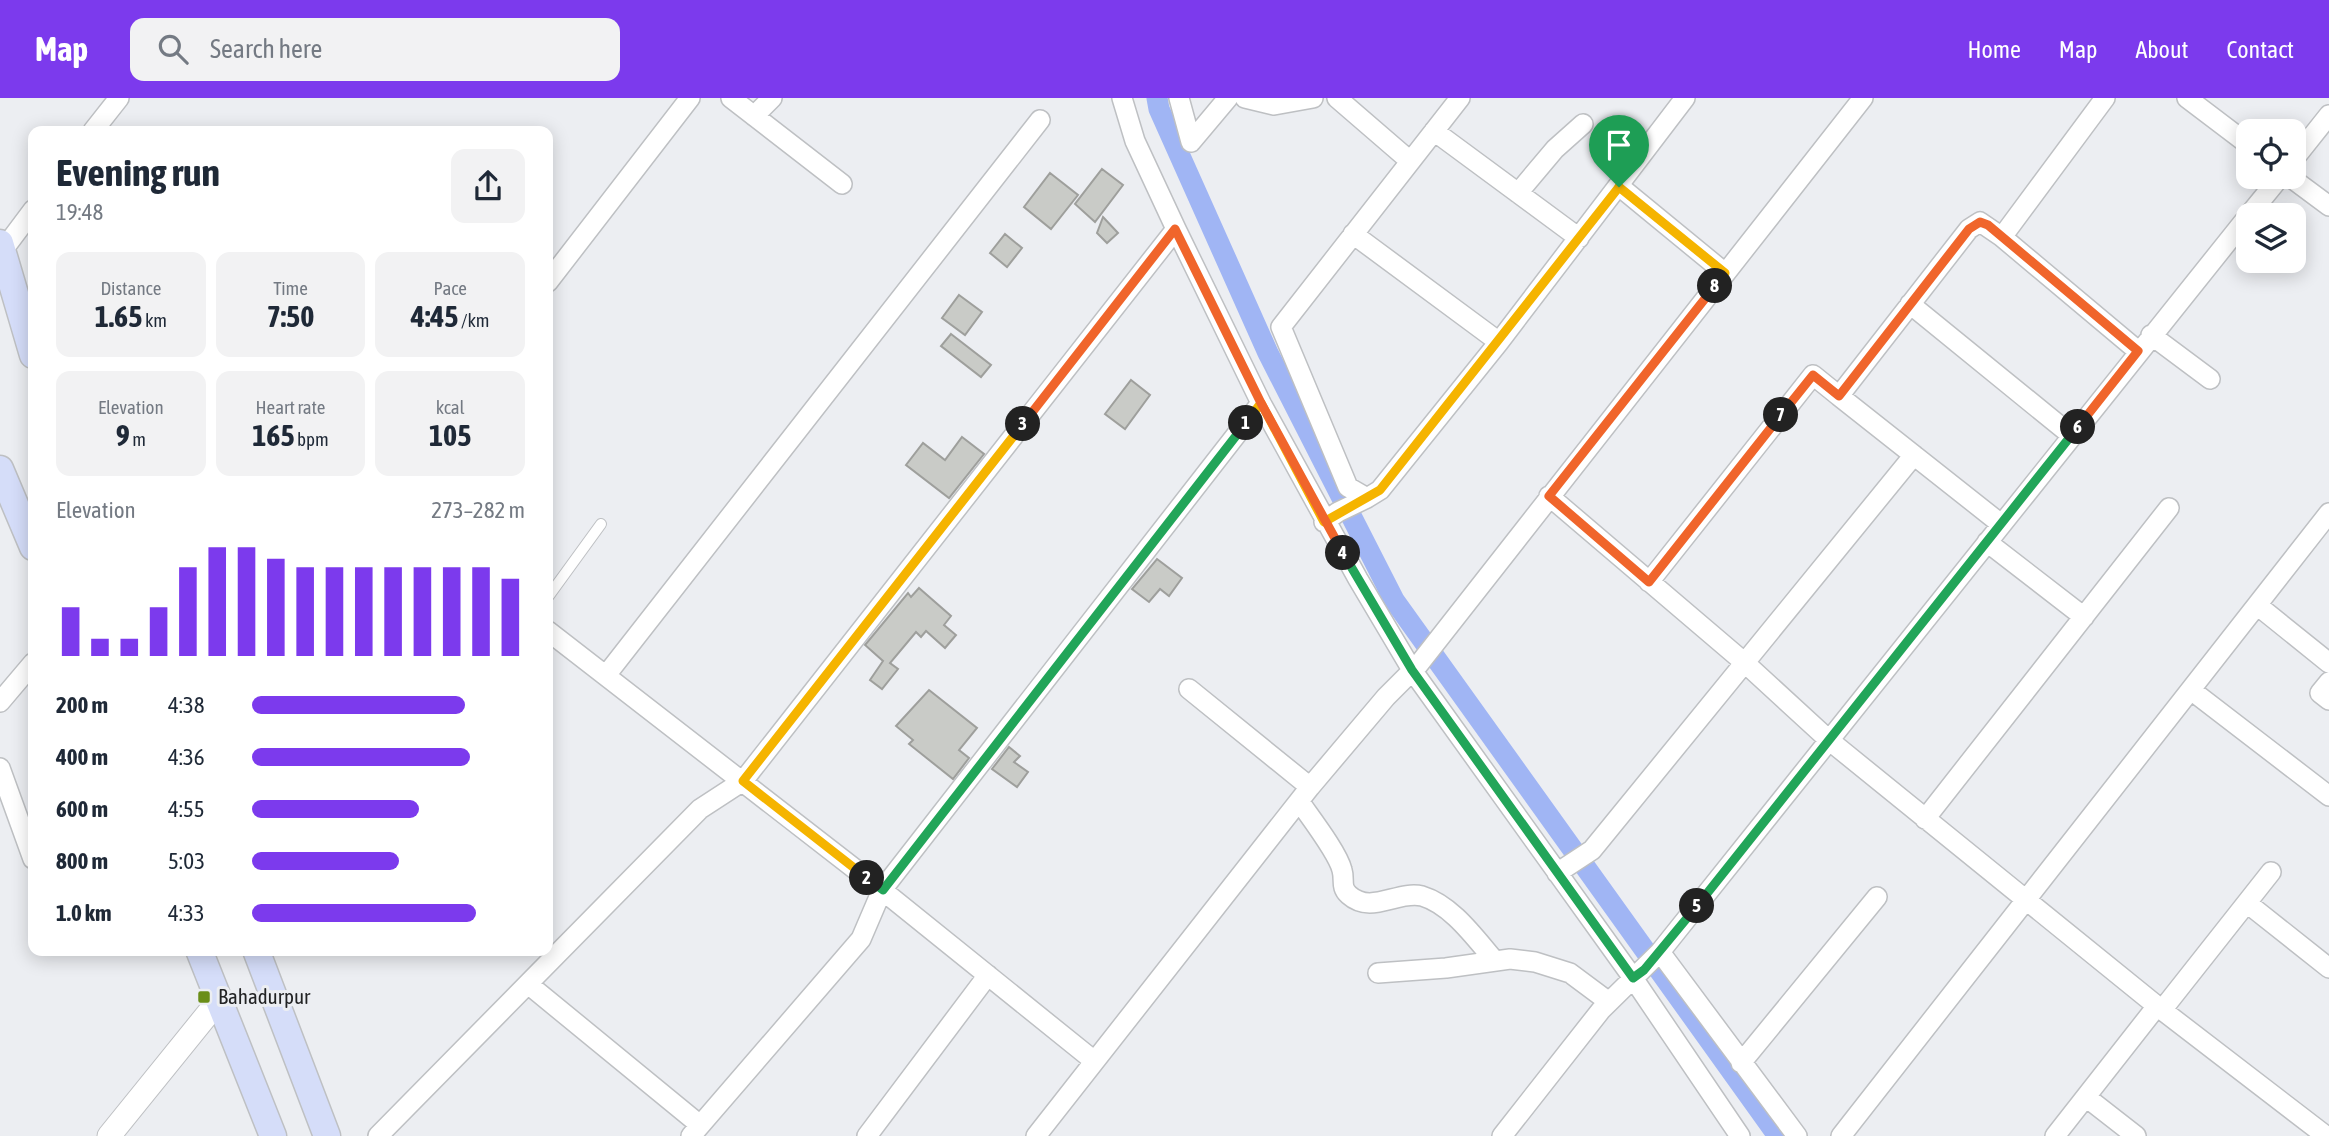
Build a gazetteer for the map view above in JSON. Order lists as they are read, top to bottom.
{
  "places": {
    "transit": ["Bahadurpur"]
  },
  "page": {
    "header": "Map",
    "search": "Search here",
    "nav": [
      "Home",
      "Map",
      "About",
      "Contact"
    ],
    "heading": ["Evening run", "19:48"],
    "stats": [
      ["Distance", "1.65 km"],
      ["Time", "7:50"],
      ["Pace", "4:45 /km"],
      ["Elevation", "9 m"],
      ["Heart rate", "165 bpm"],
      ["kcal", "105"]
    ],
    "pins": [
      "8",
      "7",
      "1",
      "3",
      "6",
      "4",
      "2",
      "5"
    ],
    "chart": ["Elevation", "273–282 m"],
    "list": [
      {
        "name": "200 m",
        "note": "4:38"
      },
      {
        "name": "400 m",
        "note": "4:36"
      },
      {
        "name": "600 m",
        "note": "4:55"
      },
      {
        "name": "800 m",
        "note": "5:03"
      },
      {
        "name": "1.0 km",
        "note": "4:33"
      }
    ]
  }
}
